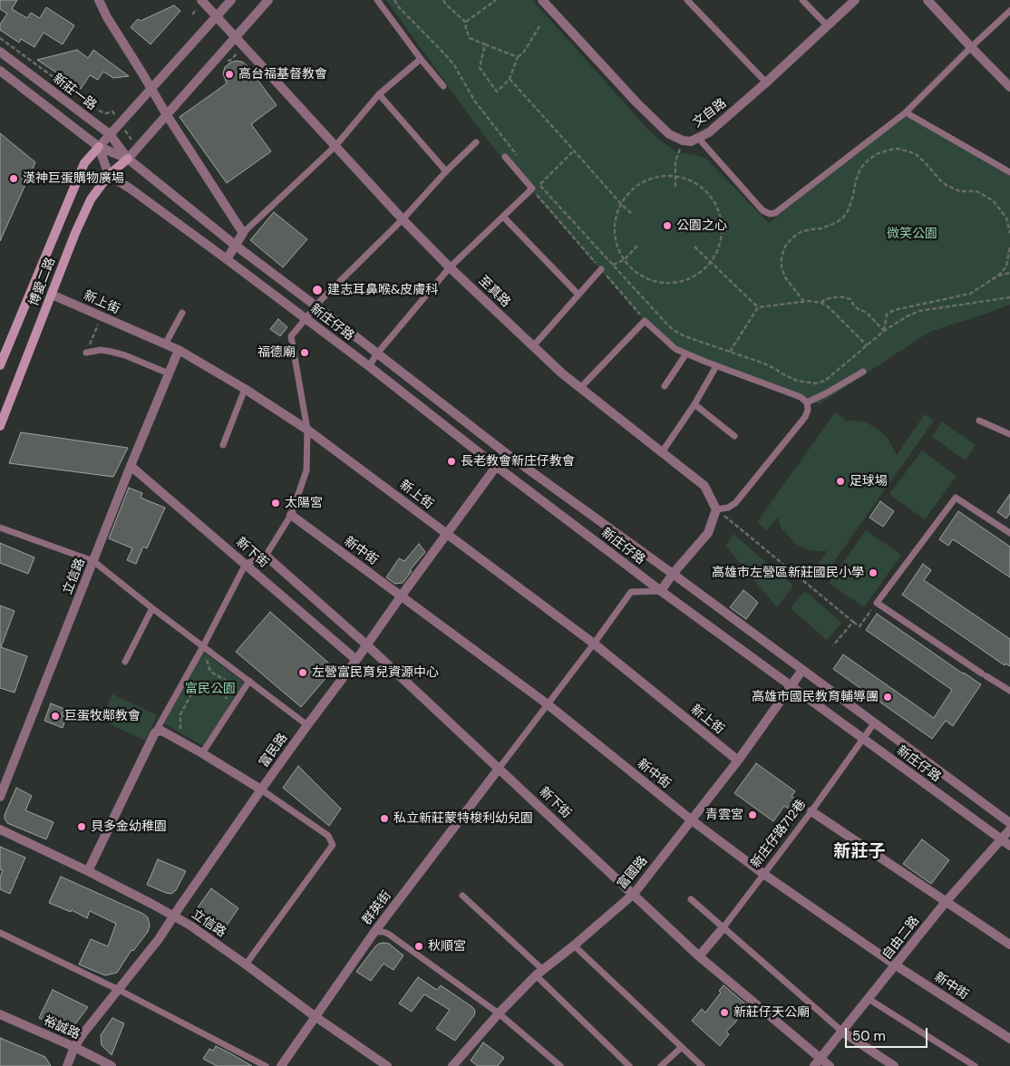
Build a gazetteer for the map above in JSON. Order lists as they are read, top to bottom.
{
  "streets": {
    "main road": ["博愛二路"],
    "street": [
      "新莊一路",
      "文自路",
      "至真路",
      "新上街",
      "新庄仔路",
      "新中街",
      "新下街",
      "立信路",
      "富民路",
      "新庄仔路712巷",
      "富國路",
      "群英街",
      "自由二路",
      "裕誠路"
    ]
  },
  "crossings": [
    ["新莊一路", "博愛二路"],
    ["新莊一路", "新庄仔路"],
    ["博愛二路", "新上街"],
    ["博愛二路", "新庄仔路"],
    ["新上街", "立信路"],
    ["新上街", "富民路"],
    ["新上街", "富國路"],
    ["新庄仔路", "富民路"],
    ["新庄仔路", "新庄仔路712巷"],
    ["新庄仔路", "富國路"],
    ["新庄仔路", "自由二路"],
    ["新中街", "富民路"],
    ["新中街", "新庄仔路712巷"],
    ["新中街", "富國路"],
    ["新中街", "自由二路"],
    ["新下街", "立信路"],
    ["新下街", "富民路"],
    ["新下街", "新庄仔路712巷"],
    ["新下街", "富國路"],
    ["新下街", "群英街"],
    ["新下街", "自由二路"],
    ["立信路", "富民路"],
    ["立信路", "群英街"],
    ["富民路", "裕誠路"]
  ],
  "districts": ["新莊子"],
  "parks": ["微笑公園", "富民公園"],
  "places": [
    "高台福基督教會",
    "漢神巨蛋購物廣場",
    "公園之心",
    "建志耳鼻喉&皮膚科",
    "福德廟",
    "長老教會新庄仔教會",
    "足球場",
    "太陽宮",
    "高雄市左營區新莊國民小學",
    "左營富民育兒資源中心",
    "高雄市國民教育輔導團",
    "巨蛋牧鄰教會",
    "青雲宮",
    "私立新莊蒙特梭利幼兒園",
    "貝多金幼稚園",
    "秋順宮",
    "新莊仔天公廟"
  ],
  "scale_bar": "50 m"
}
